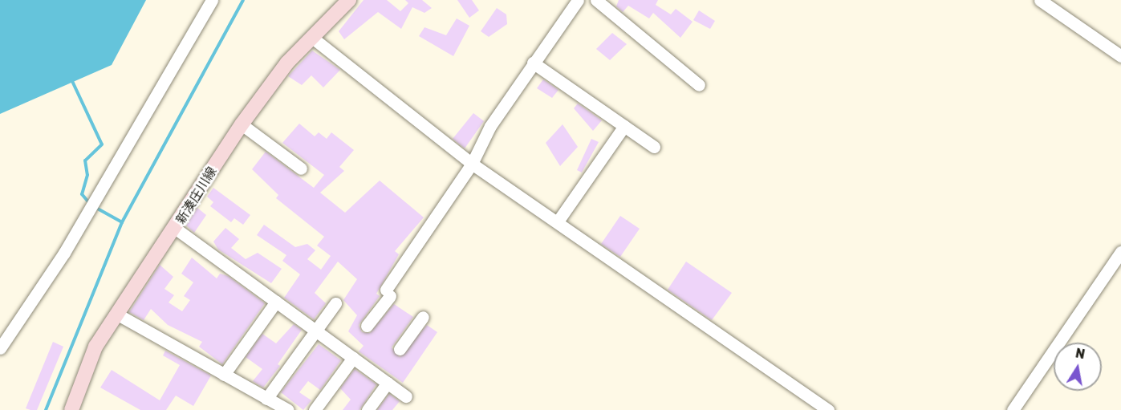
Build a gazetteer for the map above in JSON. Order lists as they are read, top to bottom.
{
  "streets": {
    "main road": ["新湊庄川線"]
  },
  "north": "top"
}
